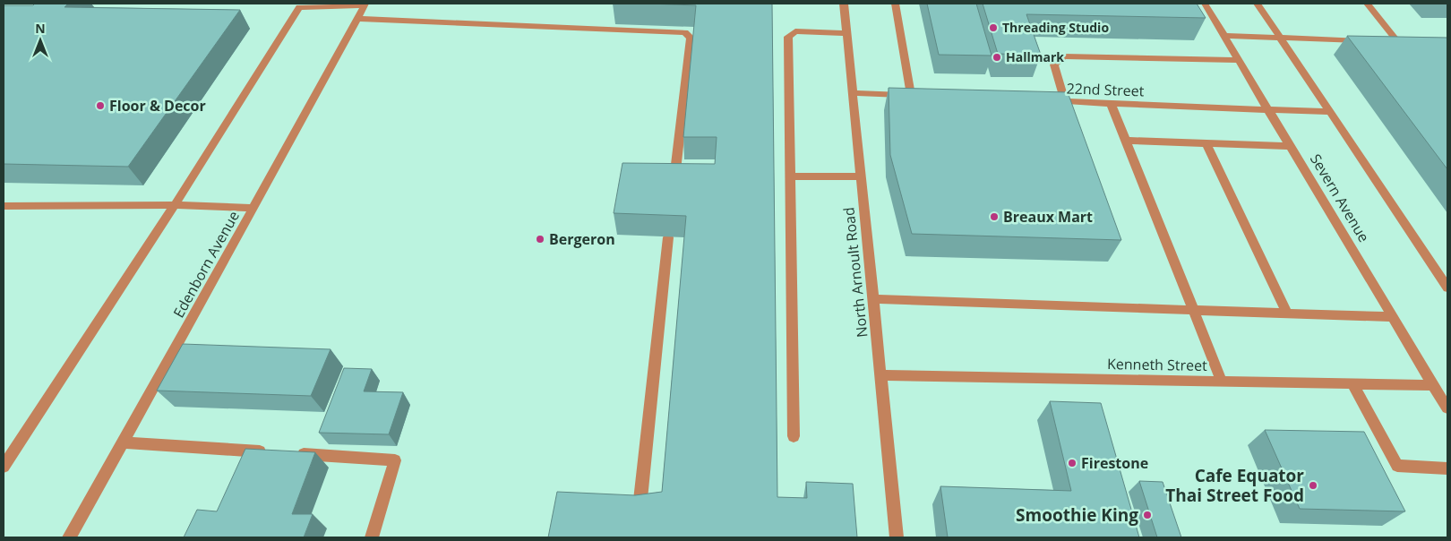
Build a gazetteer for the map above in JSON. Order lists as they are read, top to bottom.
{
  "streets": {
    "street": [
      "22nd Street",
      "Severn Avenue",
      "Edenborn Avenue",
      "North Arnoult Road",
      "Kenneth Street"
    ]
  },
  "crossings": [
    ["22nd Street", "Severn Avenue"],
    ["Severn Avenue", "Kenneth Street"],
    ["North Arnoult Road", "Kenneth Street"]
  ],
  "places": [
    "Threading Studio",
    "Hallmark",
    "Floor & Decor",
    "Breaux Mart",
    "Bergeron",
    "Firestone",
    "Cafe Equator Thai Street Food",
    "Smoothie King"
  ],
  "north": "top"
}
